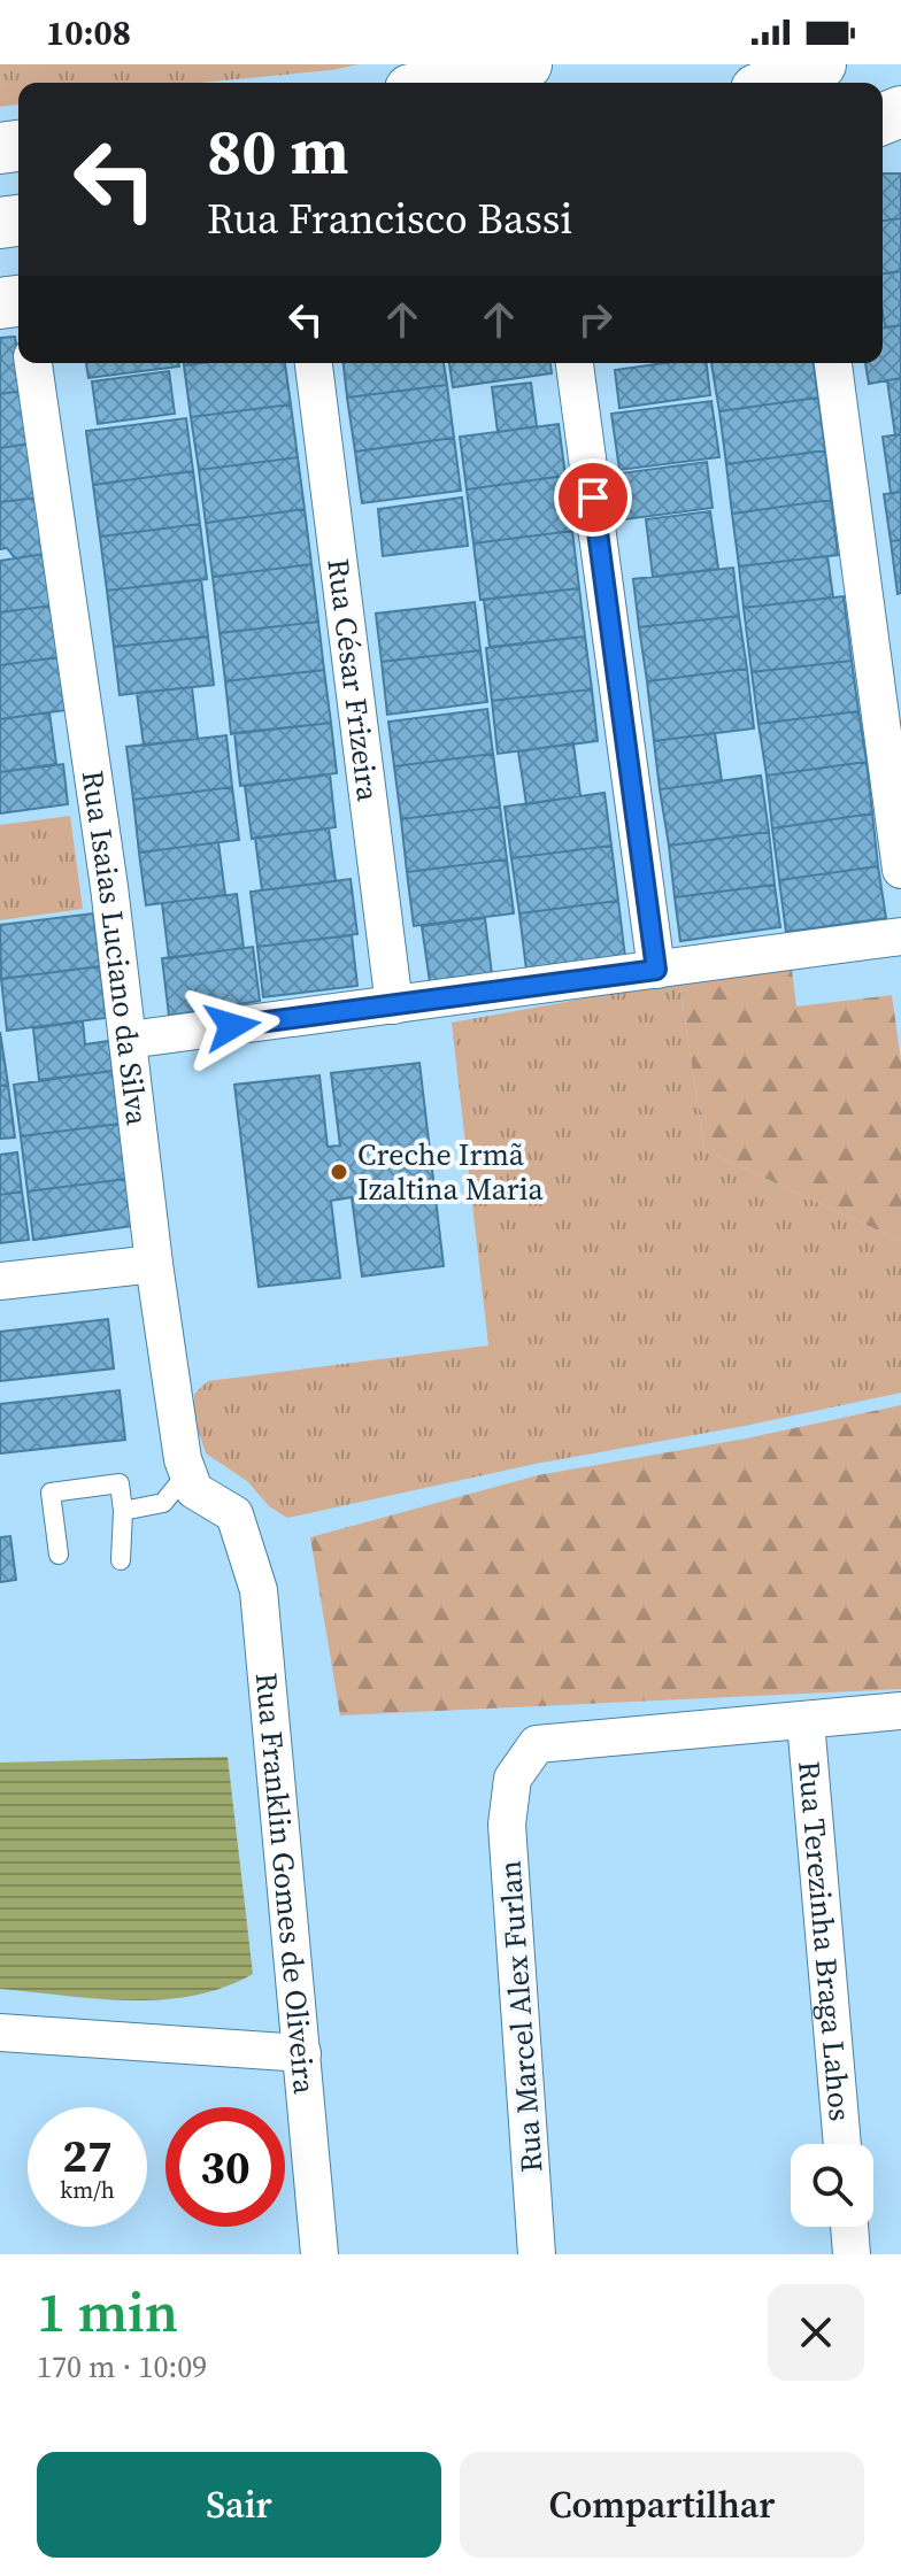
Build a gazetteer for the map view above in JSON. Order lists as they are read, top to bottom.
{
  "streets": {
    "street": [
      "Rua César Frizeira",
      "Rua Isaias Luciano da Silva",
      "Rua Franklin Gomes de Oliveira",
      "Rua Terezinha Braga Lahos",
      "Rua Marcel Alex Furlan"
    ]
  },
  "crossings": [
    ["Rua Isaias Luciano da Silva", "Rua Franklin Gomes de Oliveira"],
    ["Rua Terezinha Braga Lahos", "Rua Marcel Alex Furlan"]
  ],
  "places": ["Creche Irmã Izaltina Maria"],
  "page": {
    "status": "10:08",
    "turn": ["80 m", "Rua Francisco Bassi"],
    "speed": "27 km/h",
    "limit": "30",
    "heading": ["1 min", "170 m · 10:09"],
    "buttons": ["Sair", "Compartilhar"]
  }
}
